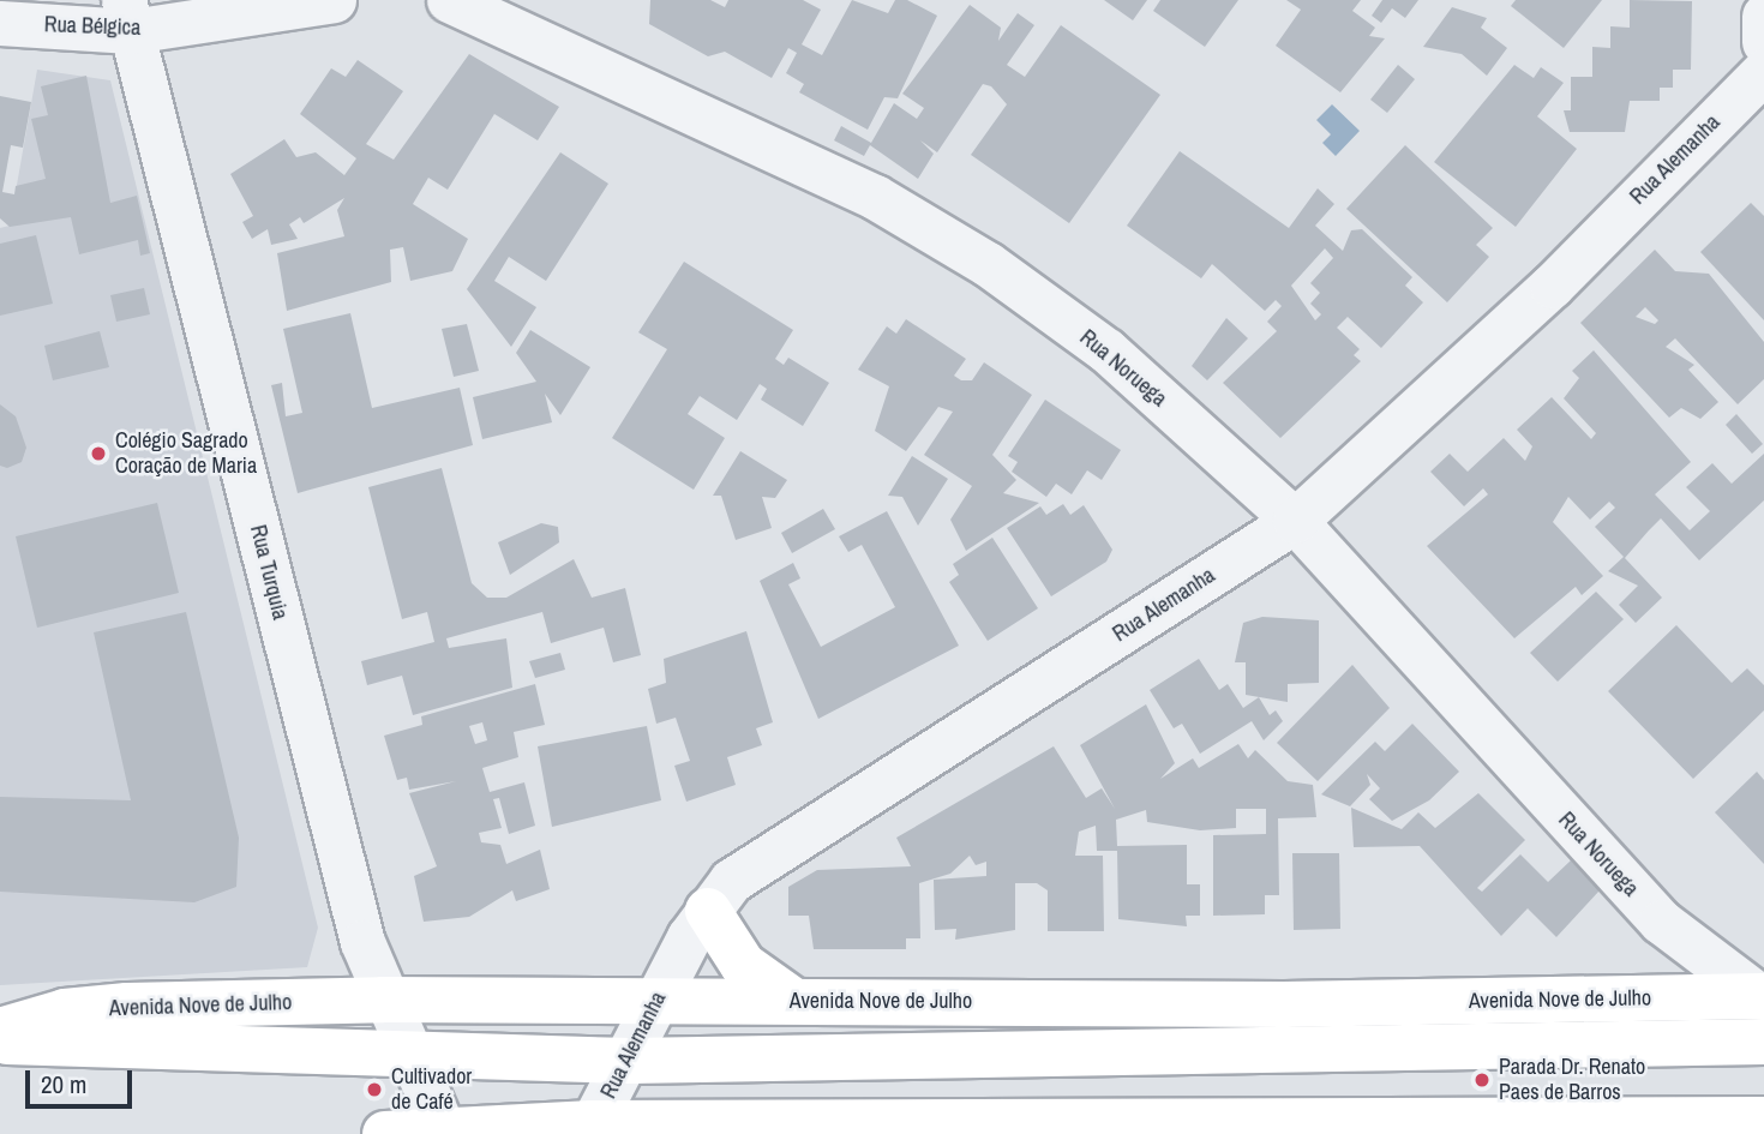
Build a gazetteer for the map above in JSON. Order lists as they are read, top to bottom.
{
  "streets": {
    "main road": ["Avenida Nove de Julho"],
    "street": [
      "Rua Bélgica",
      "Rua Alemanha",
      "Rua Noruega",
      "Rua Turquia"
    ]
  },
  "crossings": [
    ["Rua Bélgica", "Rua Turquia"],
    ["Rua Alemanha", "Rua Noruega"],
    ["Rua Alemanha", "Avenida Nove de Julho"],
    ["Rua Noruega", "Avenida Nove de Julho"],
    ["Rua Turquia", "Avenida Nove de Julho"]
  ],
  "places": ["Colégio Sagrado Coração de Maria", "Parada Dr. Renato Paes de Barros", "Cultivador de Café"],
  "scale_bar": "20 m"
}
